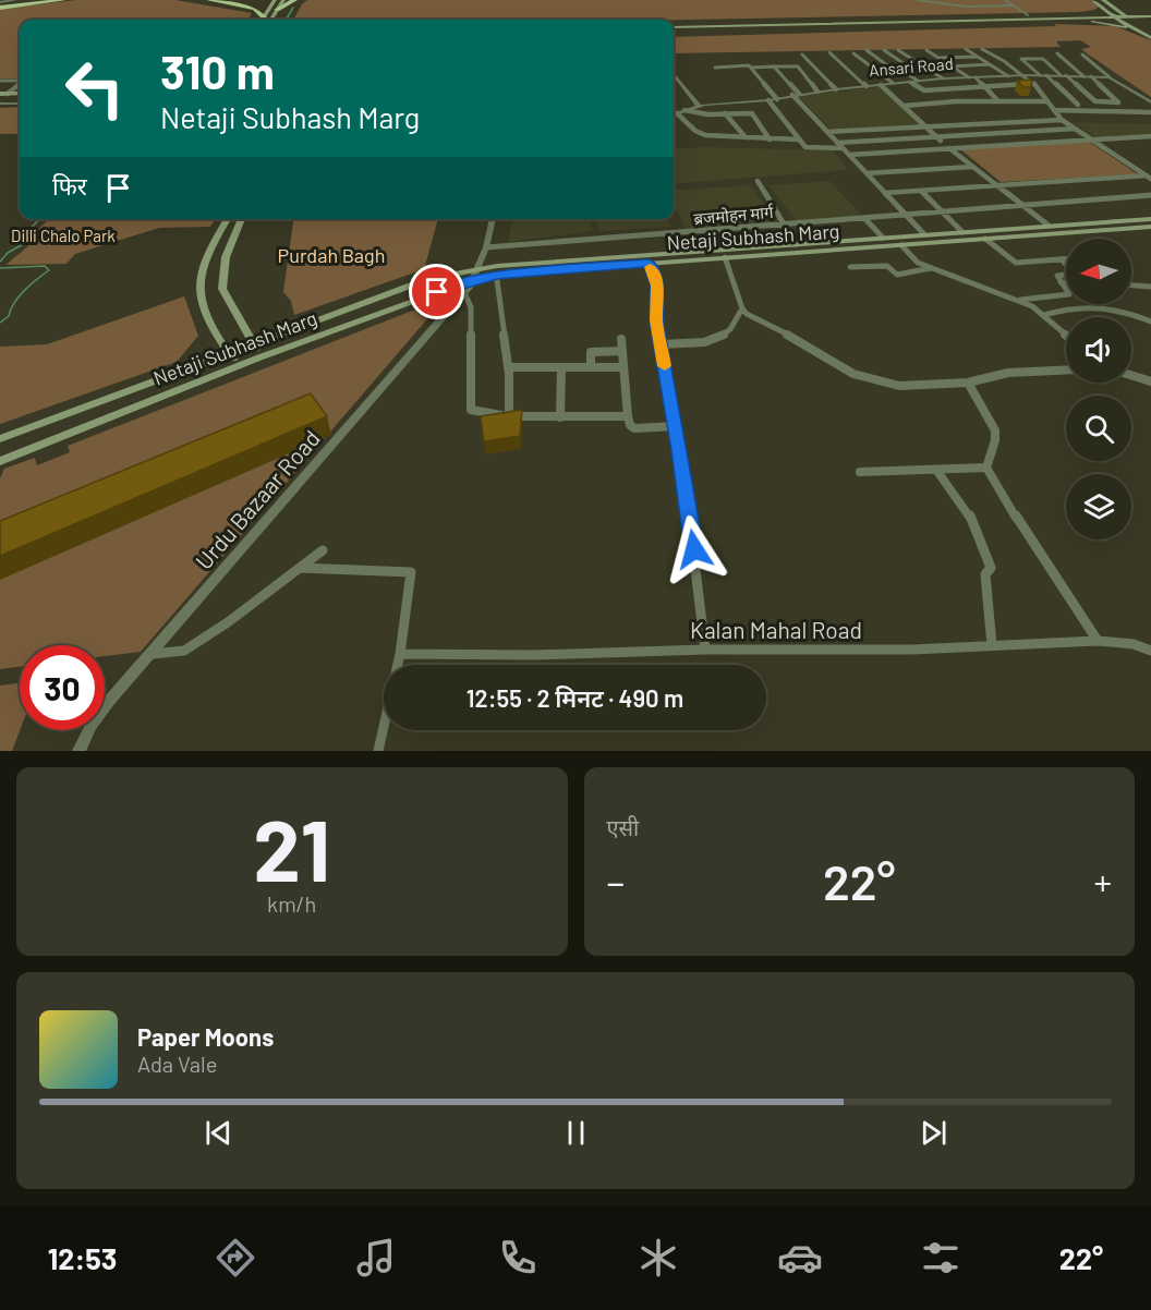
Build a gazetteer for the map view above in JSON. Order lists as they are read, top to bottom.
{
  "streets": {
    "main road": ["Netaji Subhash Marg"],
    "street": [
      "Ansari Road",
      "ब्रजमोहन मार्ग",
      "Urdu Bazaar Road",
      "Kalan Mahal Road"
    ]
  },
  "crossings": [
    ["Netaji Subhash Marg", "Urdu Bazaar Road"]
  ],
  "parks": ["Dilli Chalo Park", "Purdah Bagh"],
  "north": "left",
  "page": {
    "turn": ["310 m", "Netaji Subhash Marg"],
    "then": "फिर",
    "limit": "30",
    "trip": "12:55 · 2 मिनट · 490 m",
    "tile": [
      ["21", "km/h"],
      "एसी"
    ],
    "heat": ["−", "22°", "+"],
    "song": ["Paper Moons", "Ada Vale"],
    "tabs": ["12:53", "22°"]
  }
}
